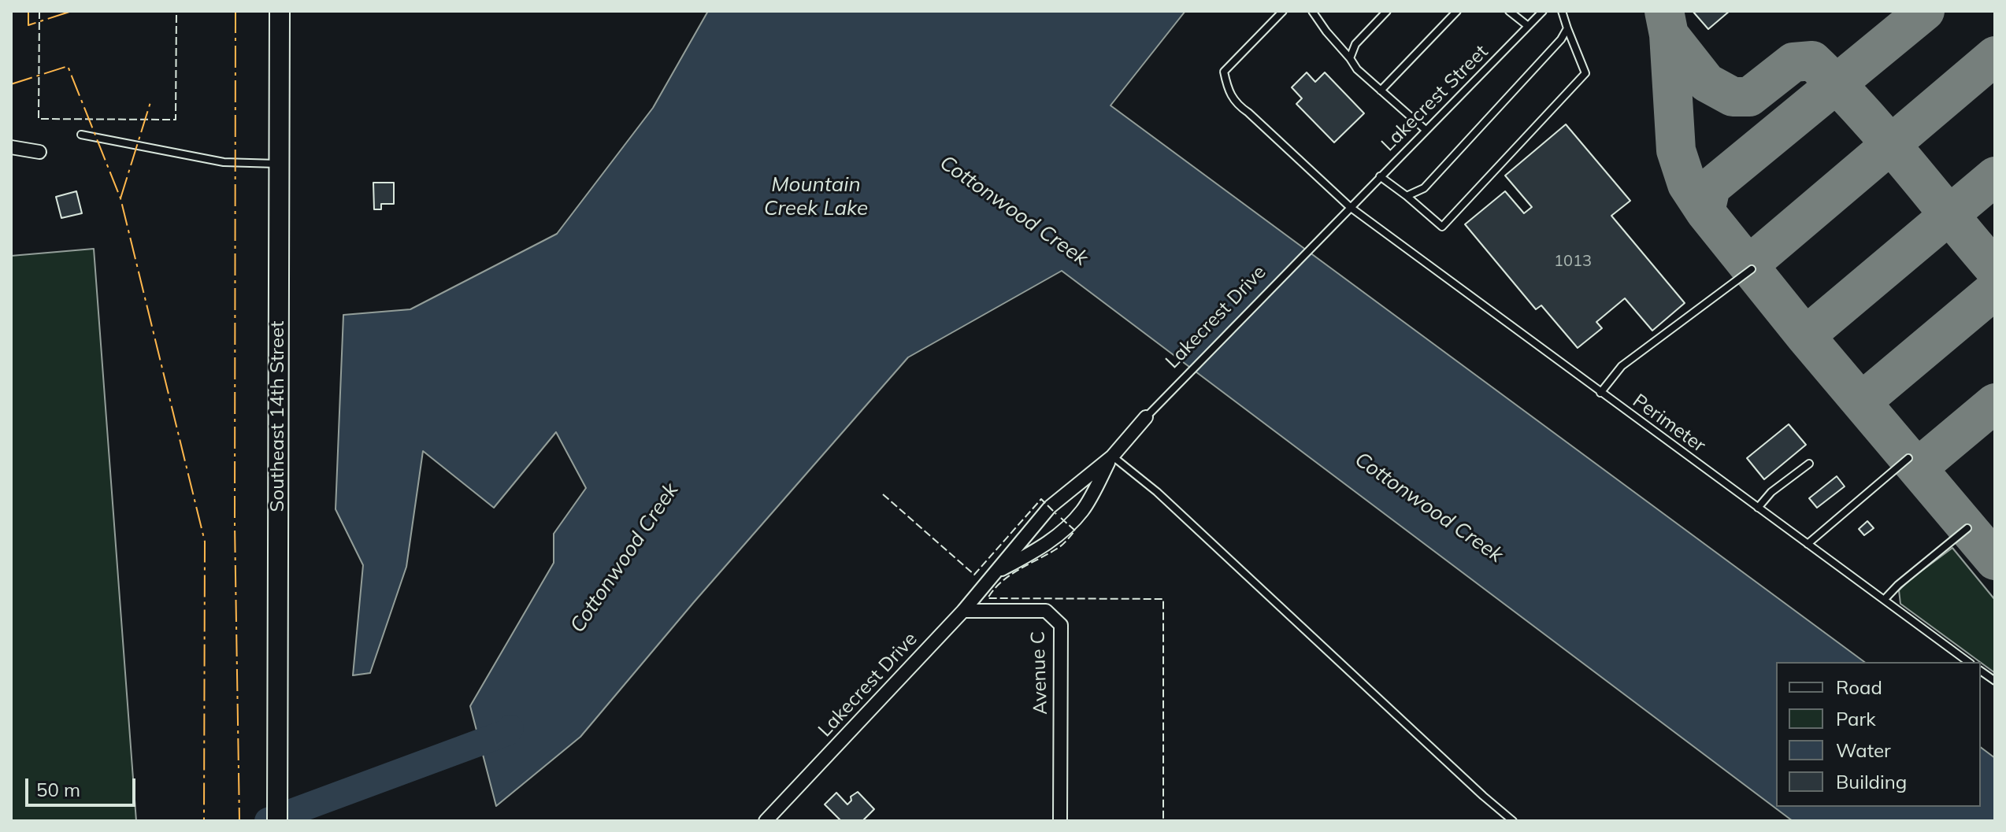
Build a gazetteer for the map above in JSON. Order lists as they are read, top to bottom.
{
  "streets": {
    "street": ["Lakecrest Drive", "Southeast 14th Street", "Avenue C"],
    "lane": ["Lakecrest Street", "Perimeter"]
  },
  "crossings": [
    ["Lakecrest Street", "Lakecrest Drive"],
    ["Lakecrest Street", "Perimeter"],
    ["Lakecrest Drive", "Perimeter"],
    ["Lakecrest Drive", "Avenue C"]
  ],
  "water": ["Mountain Creek Lake", "Cottonwood Creek"],
  "house_numbers": ["1013"],
  "legend": [
    "Road",
    "Park",
    "Water",
    "Building"
  ],
  "scale_bar": "50 m"
}
